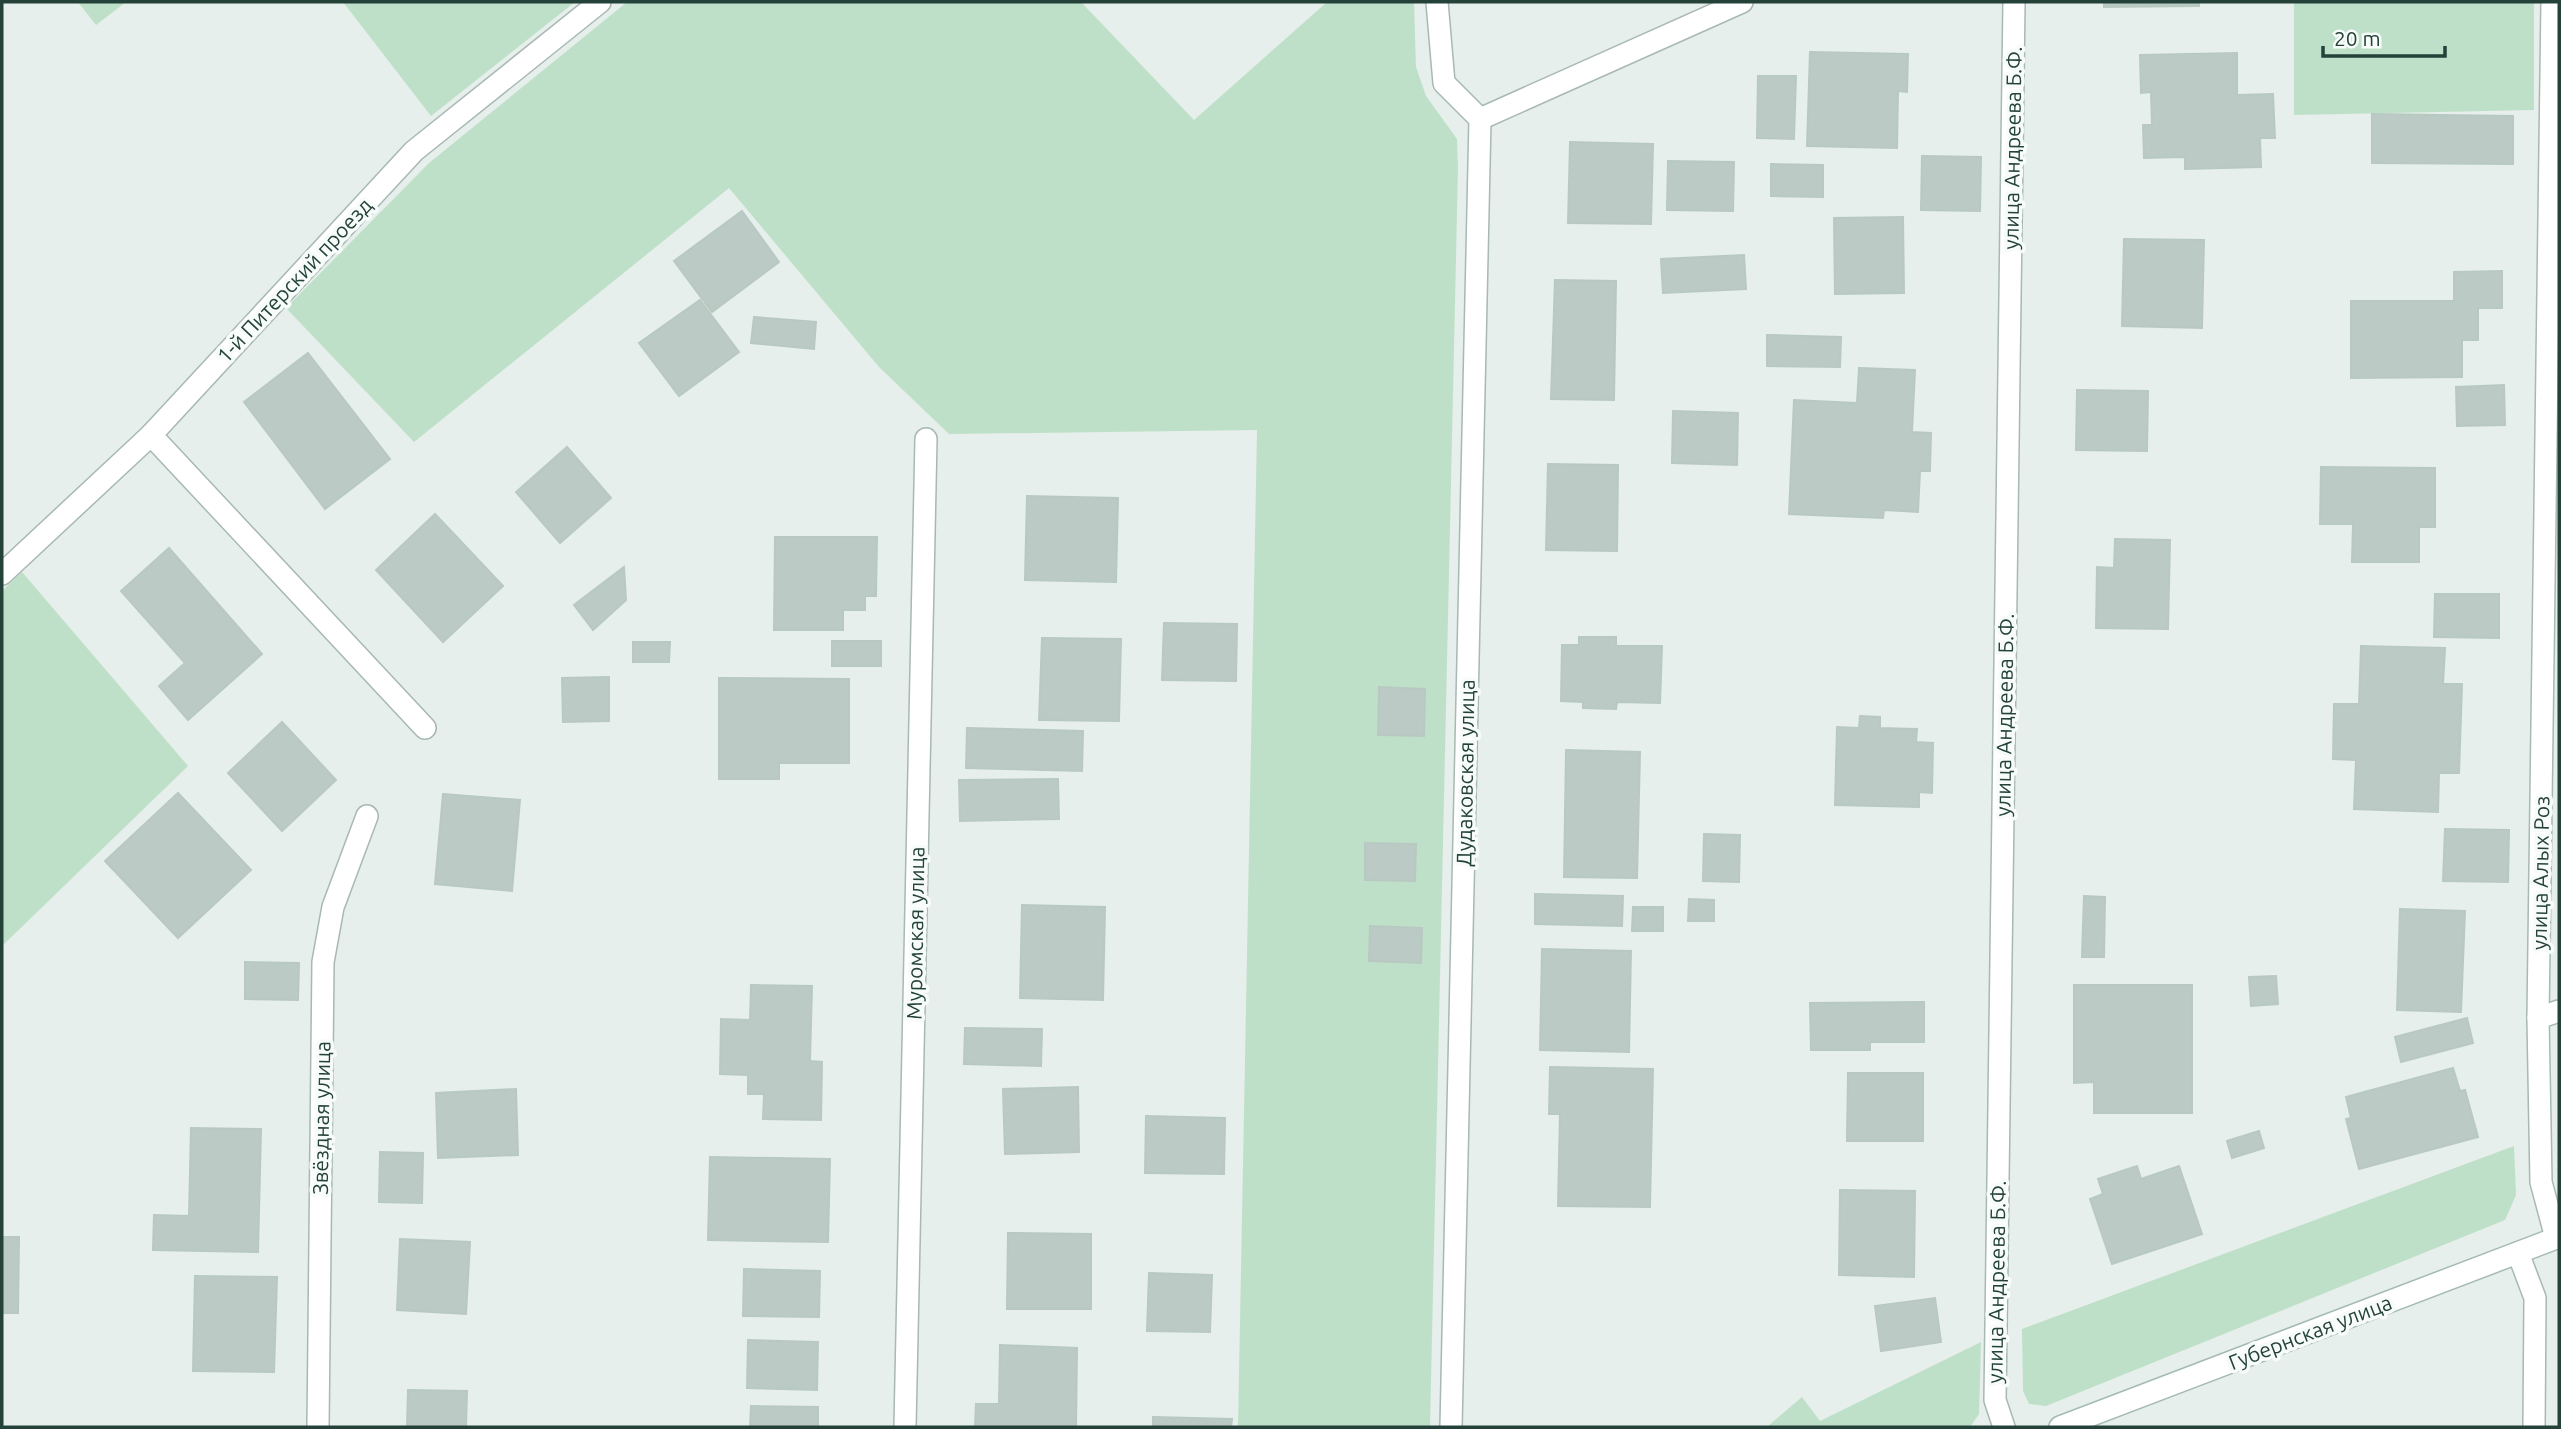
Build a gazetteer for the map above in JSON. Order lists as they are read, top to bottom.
{
  "streets": {
    "street": [
      "улица Андреева Б.Ф.",
      "1-й Питерский проезд",
      "Дудаковская улица",
      "улица Алых Роз",
      "Муромская улица",
      "Звёздная улица",
      "Губернская улица"
    ]
  },
  "crossings": [
    ["улица Алых Роз", "Губернская улица"]
  ],
  "scale_bar": "20 m"
}
